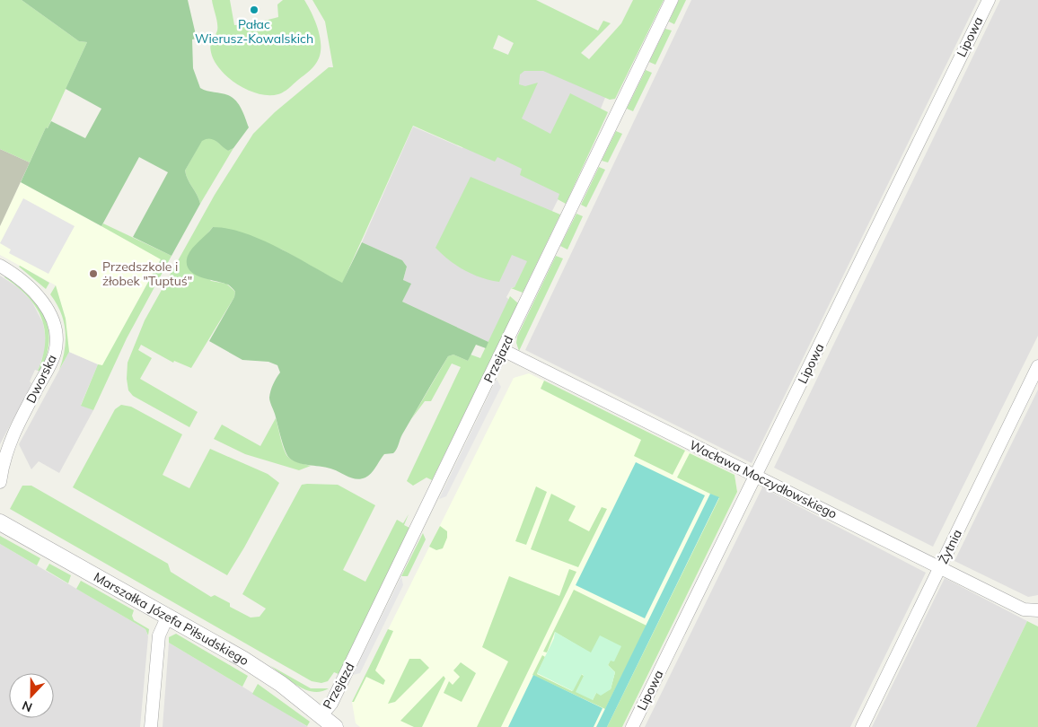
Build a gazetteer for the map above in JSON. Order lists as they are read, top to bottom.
{
  "streets": {
    "street": [
      "Lipowa",
      "Przejazd",
      "Dworska",
      "Wacława Moczydłowskiego",
      "Żytnia",
      "Marszałka Józefa Piłsudskiego"
    ]
  },
  "crossings": [
    ["Lipowa", "Wacława Moczydłowskiego"],
    ["Przejazd", "Wacława Moczydłowskiego"],
    ["Przejazd", "Marszałka Józefa Piłsudskiego"],
    ["Wacława Moczydłowskiego", "Żytnia"]
  ],
  "places": ["Pałac Wierusz-Kowalskich", "Przedszkole i żłobek \"Tuptuś\""],
  "north": "bottom"
}
